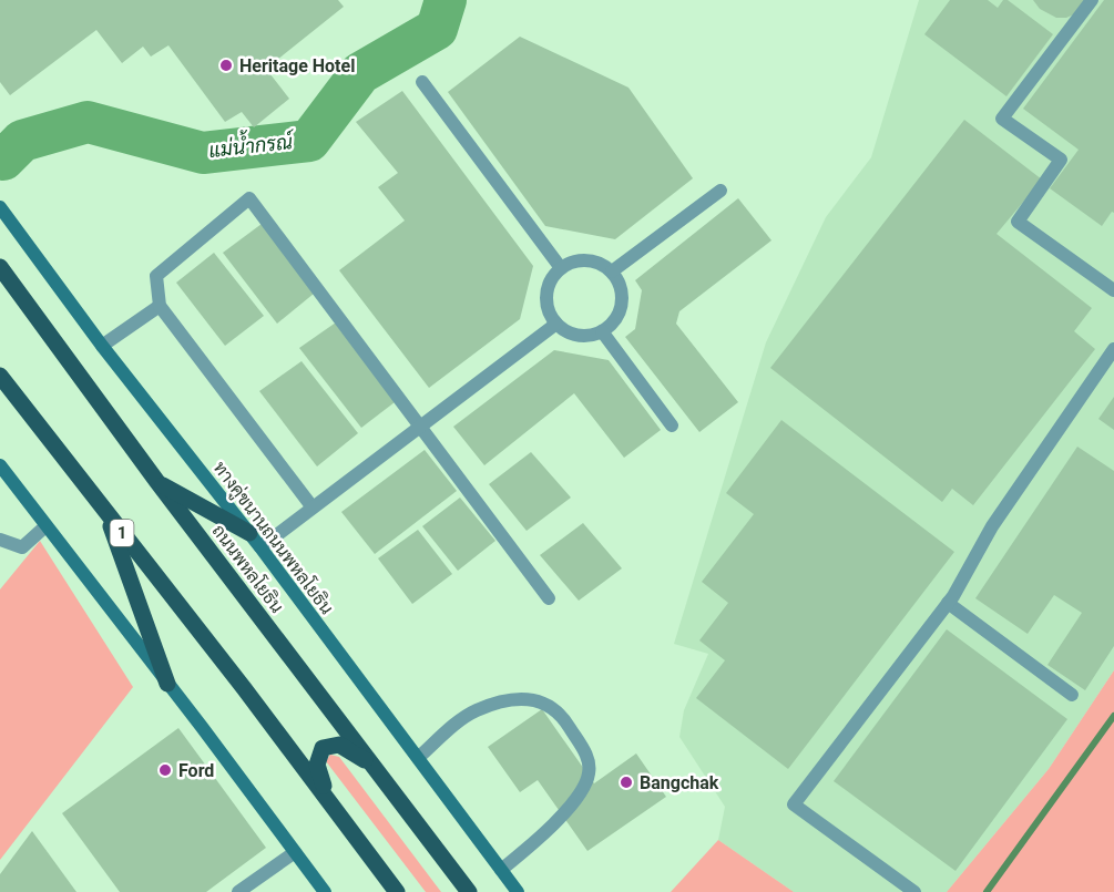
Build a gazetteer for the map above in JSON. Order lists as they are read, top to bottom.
{
  "streets": {
    "main road": ["1", "ทางคู่ขนานถนนพหลโยธิน", "ถนนพหลโยธิน"]
  },
  "water": ["แม่น้ำกรณ์"],
  "places": ["Heritage Hotel", "Ford", "Bangchak"]
}
